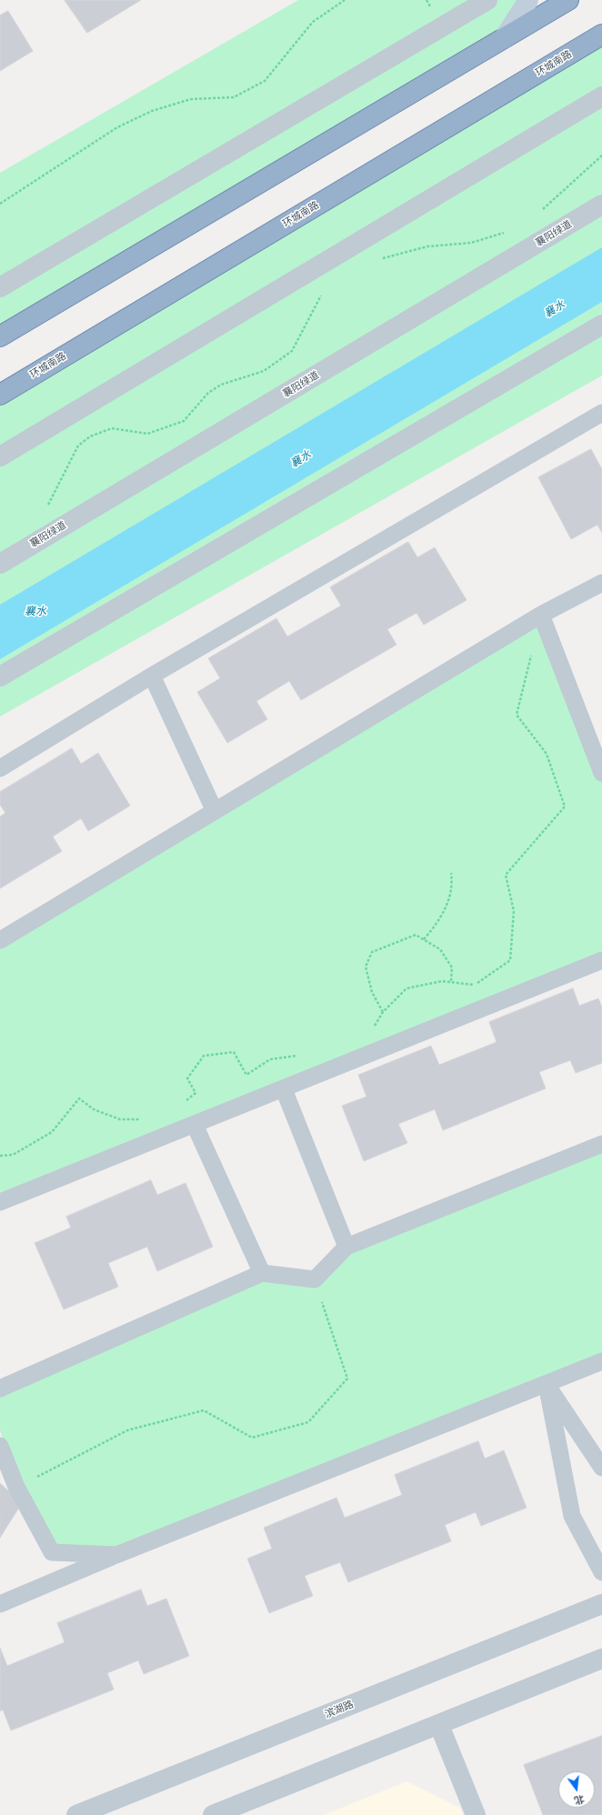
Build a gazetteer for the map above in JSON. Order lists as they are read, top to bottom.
{
  "streets": {
    "highway": ["环城南路"],
    "street": ["襄阳绿道", "滨湖路"]
  },
  "water": ["襄水"],
  "north": "bottom"
}
